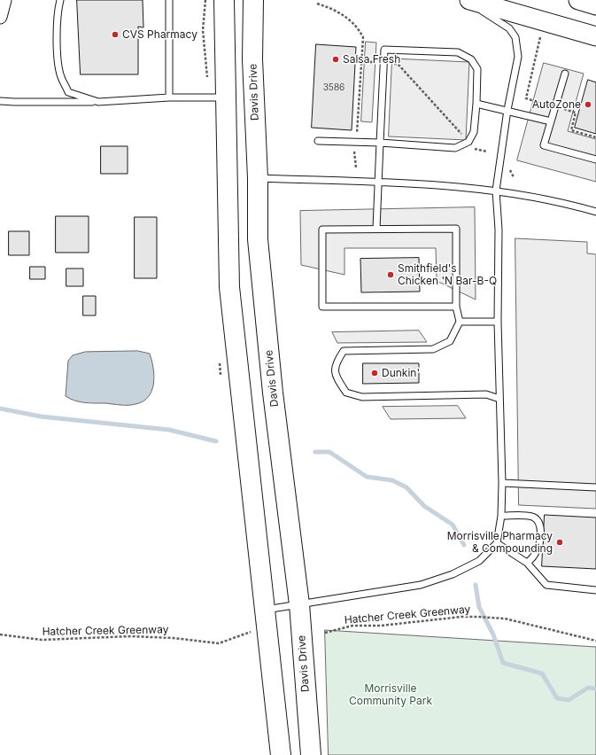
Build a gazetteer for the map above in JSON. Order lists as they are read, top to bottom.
{
  "streets": {
    "main road": ["Davis Drive"],
    "path": ["Hatcher Creek Greenway"]
  },
  "parks": ["Morrisville Community Park"],
  "places": [
    "CVS Pharmacy",
    "Salsa Fresh",
    "AutoZone",
    "Smithfield's Chicken 'N Bar-B-Q",
    "Dunkin'",
    "Morrisville Pharmacy & Compounding"
  ],
  "house_numbers": ["3586"]
}
